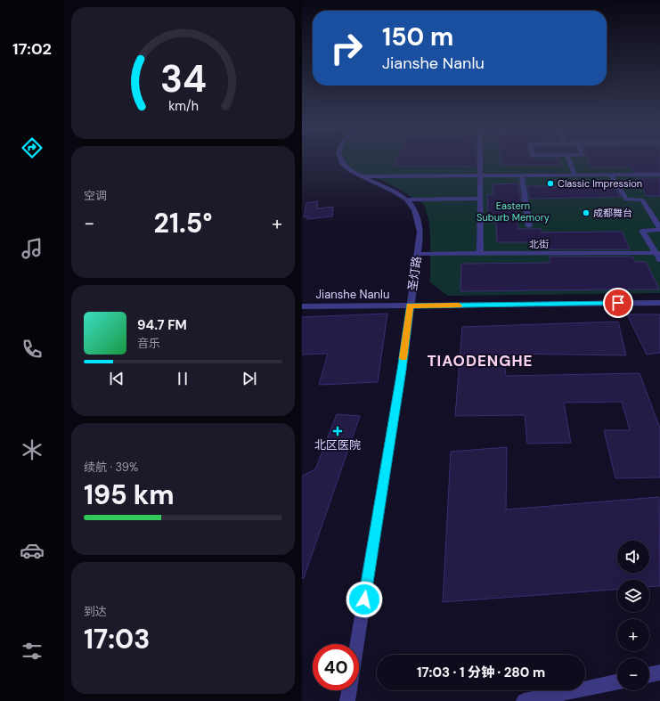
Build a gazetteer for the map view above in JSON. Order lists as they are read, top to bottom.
{
  "streets": {
    "street": ["北街", "圣灯路", "Jianshe Nanlu"]
  },
  "crossings": [
    ["北街", "圣灯路"],
    ["圣灯路", "Jianshe Nanlu"]
  ],
  "districts": ["TIAODENGHE"],
  "parks": ["Eastern Suburb Memory"],
  "places": {
    "other": ["Classic Impression", "成都舞台"],
    "health": ["北区医院"]
  },
  "page": {
    "tabs": "17:02",
    "turn": ["150 m", "Jianshe Nanlu"],
    "tile": [
      "空调",
      ["续航 · 39%", "195 km"],
      ["到达", "17:03"]
    ],
    "heat": ["−", "21.5°", "+"],
    "song": ["94.7 FM", "音乐"],
    "map_buttons": ["+", "−"],
    "limit": "40",
    "trip": "17:03 · 1 分钟 · 280 m",
    "gauge": ["34", "km/h"]
  }
}
